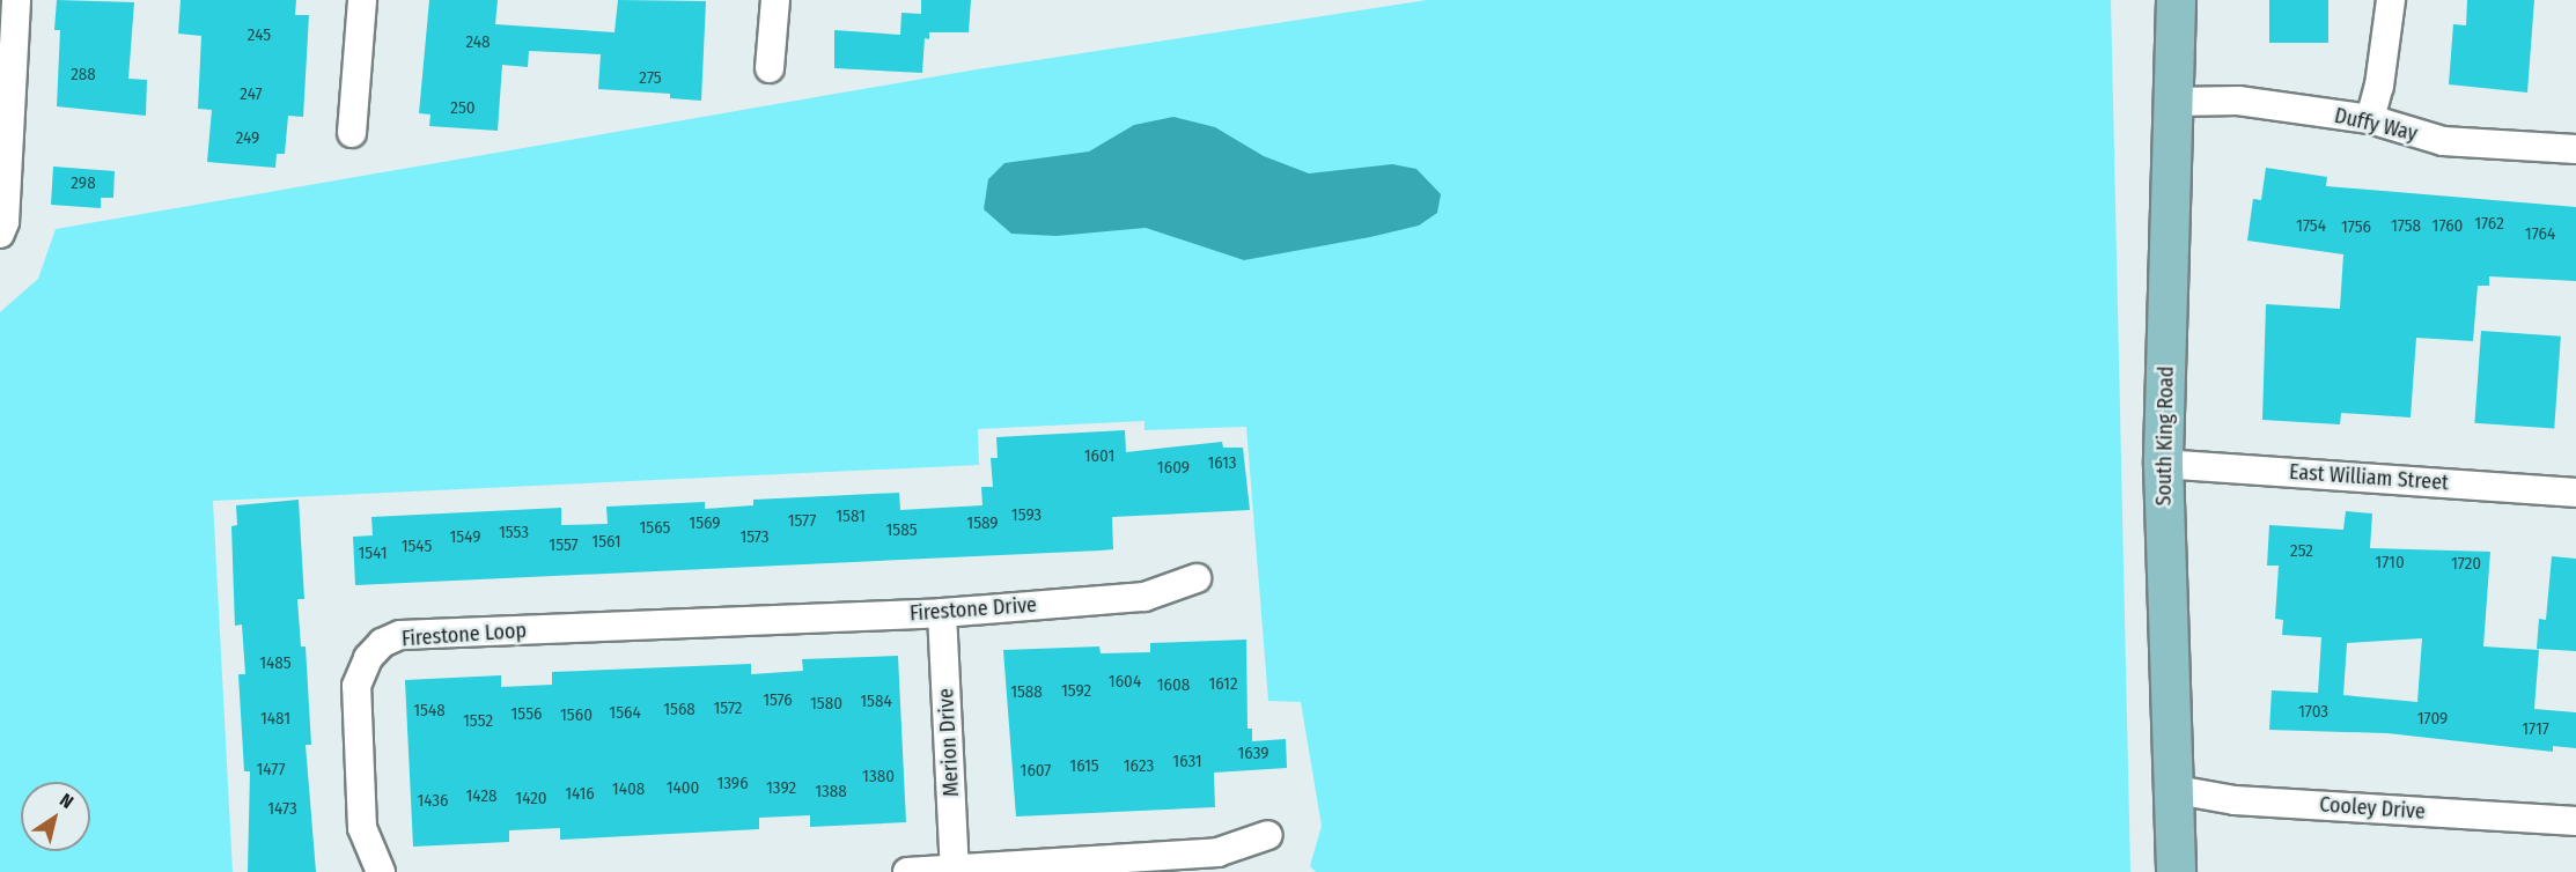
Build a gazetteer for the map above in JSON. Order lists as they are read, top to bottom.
{
  "streets": {
    "main road": ["South King Road"],
    "street": [
      "Duffy Way",
      "East William Street",
      "Firestone Drive",
      "Firestone Loop",
      "Merion Drive",
      "Cooley Drive"
    ]
  },
  "crossings": [
    ["Duffy Way", "South King Road"],
    ["South King Road", "East William Street"],
    ["South King Road", "Cooley Drive"],
    ["Firestone Drive", "Firestone Loop"],
    ["Firestone Drive", "Merion Drive"]
  ],
  "house_numbers": [
    "245",
    "248",
    "288",
    "275",
    "247",
    "250",
    "249",
    "298",
    "1762",
    "1754",
    "1758",
    "1760",
    "1756",
    "1764",
    "1601",
    "1613",
    "1609",
    "1593",
    "1581",
    "1577",
    "1569",
    "1589",
    "1565",
    "1585",
    "1553",
    "1549",
    "1573",
    "1561",
    "1557",
    "1545",
    "252",
    "1541",
    "1710",
    "1720",
    "1485",
    "1604",
    "1612",
    "1608",
    "1592",
    "1588",
    "1576",
    "1584",
    "1580",
    "1572",
    "1568",
    "1548",
    "1703",
    "1564",
    "1556",
    "1560",
    "1481",
    "1709",
    "1552",
    "1717",
    "1639",
    "1631",
    "1615",
    "1623",
    "1477",
    "1607",
    "1380",
    "1396",
    "1400",
    "1392",
    "1408",
    "1388",
    "1416",
    "1428",
    "1420",
    "1436",
    "1473"
  ],
  "north": "top right"
}
